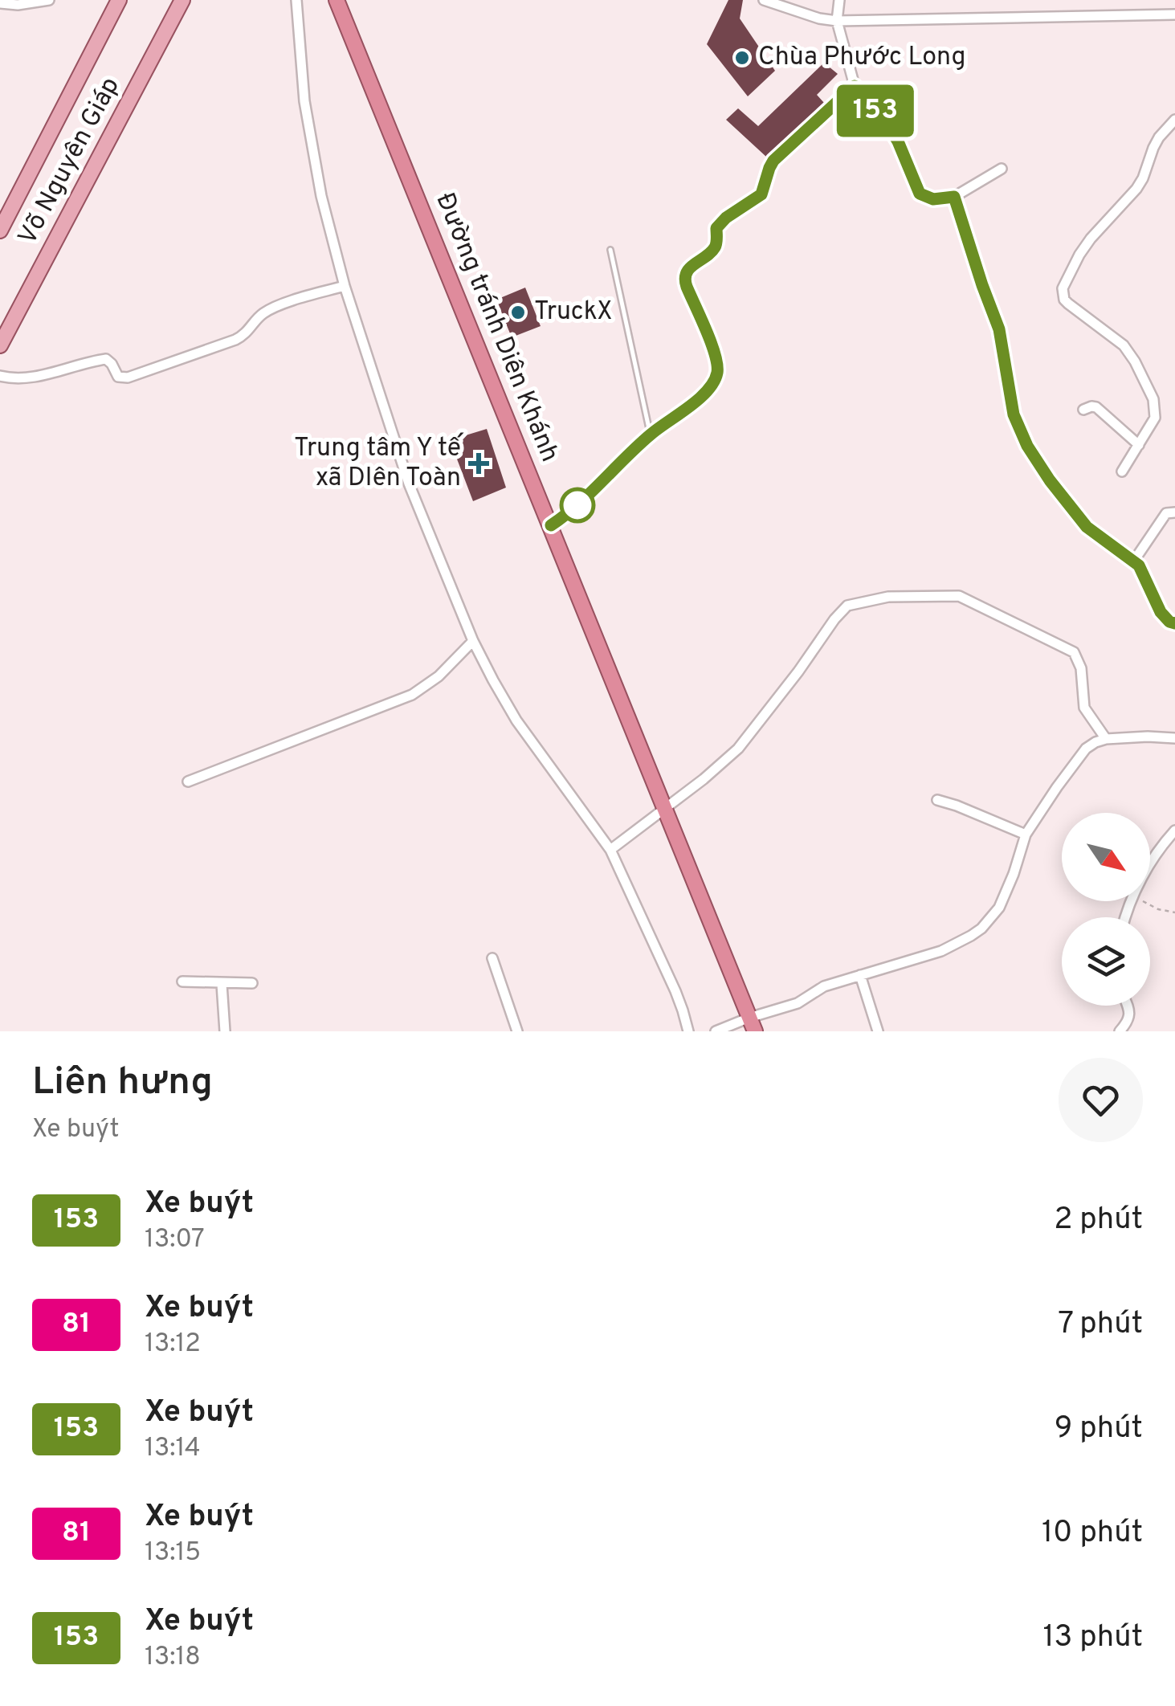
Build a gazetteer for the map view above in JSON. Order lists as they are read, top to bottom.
{
  "streets": {
    "highway": ["Đường tránh Diên Khánh"],
    "main road": ["Võ Nguyên Giáp"]
  },
  "places": {
    "other": ["Chùa Phước Long", "TruckX"],
    "health": ["Trung tâm Y tế xã DIên Toàn"]
  },
  "lines": ["bus line 153"],
  "north": "bottom right",
  "page": {
    "on_map": "153",
    "heading": ["Liên hưng", "Xe buýt"],
    "list": [
      {
        "mark": "153",
        "name": "Xe buýt",
        "note": "13:07",
        "value": "2 phút"
      },
      {
        "mark": "81",
        "name": "Xe buýt",
        "note": "13:12",
        "value": "7 phút"
      },
      {
        "mark": "153",
        "name": "Xe buýt",
        "note": "13:14",
        "value": "9 phút"
      },
      {
        "mark": "81",
        "name": "Xe buýt",
        "note": "13:15",
        "value": "10 phút"
      },
      {
        "mark": "153",
        "name": "Xe buýt",
        "note": "13:18",
        "value": "13 phút"
      }
    ]
  }
}
